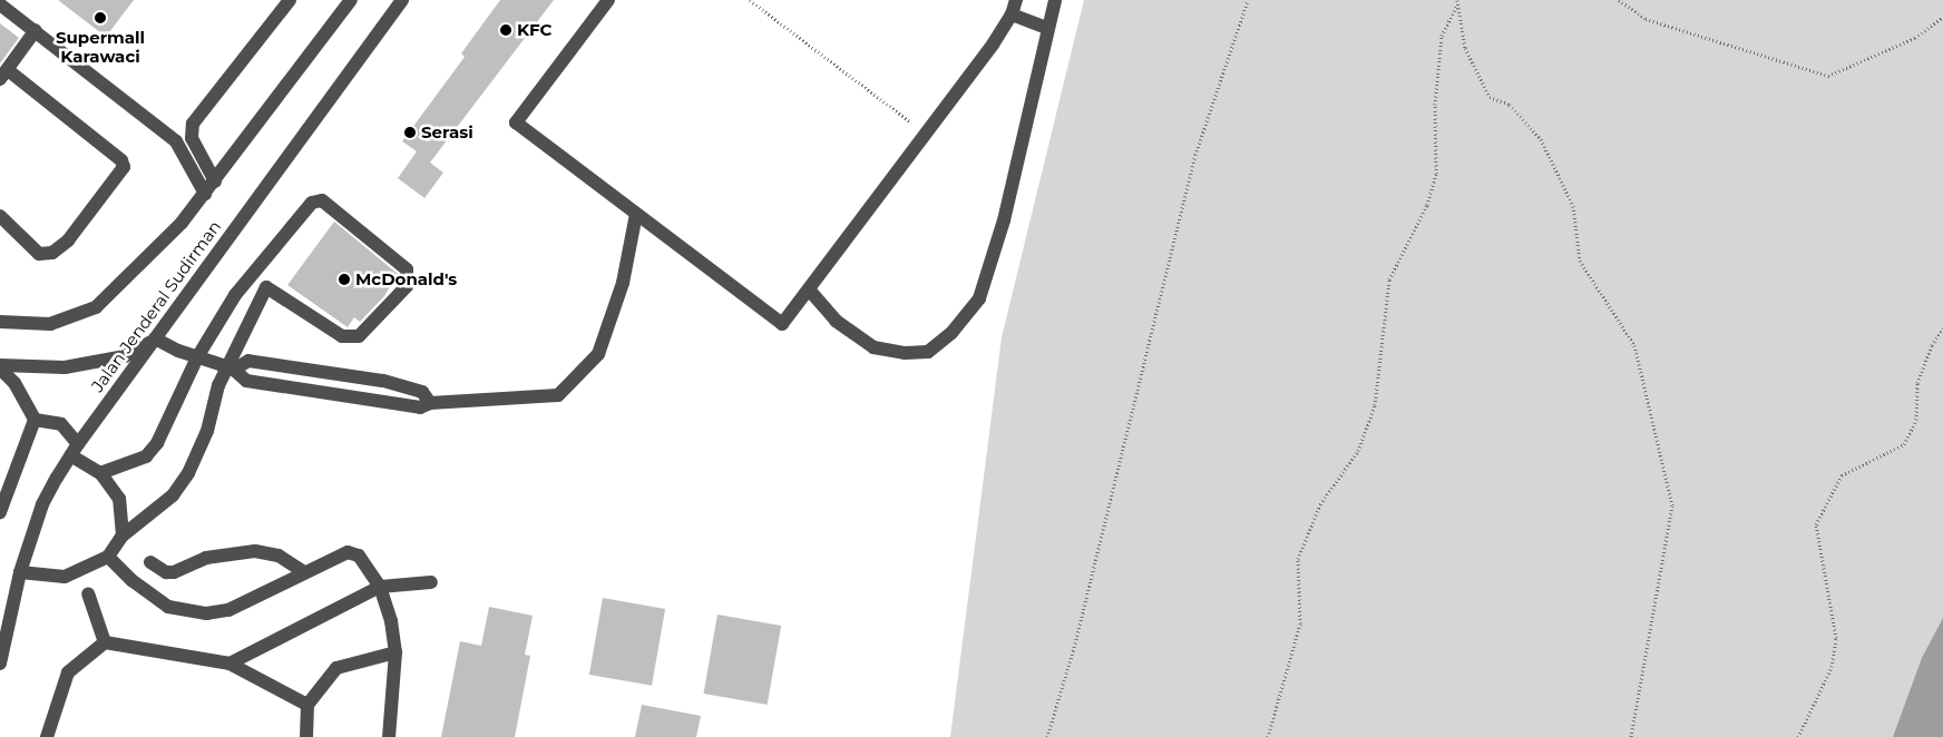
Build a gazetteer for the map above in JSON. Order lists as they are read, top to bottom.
{
  "streets": {
    "street": ["Jalan Jenderal Sudirman"]
  },
  "places": [
    "Supermall Karawaci",
    "KFC",
    "Serasi",
    "McDonald's"
  ]
}
